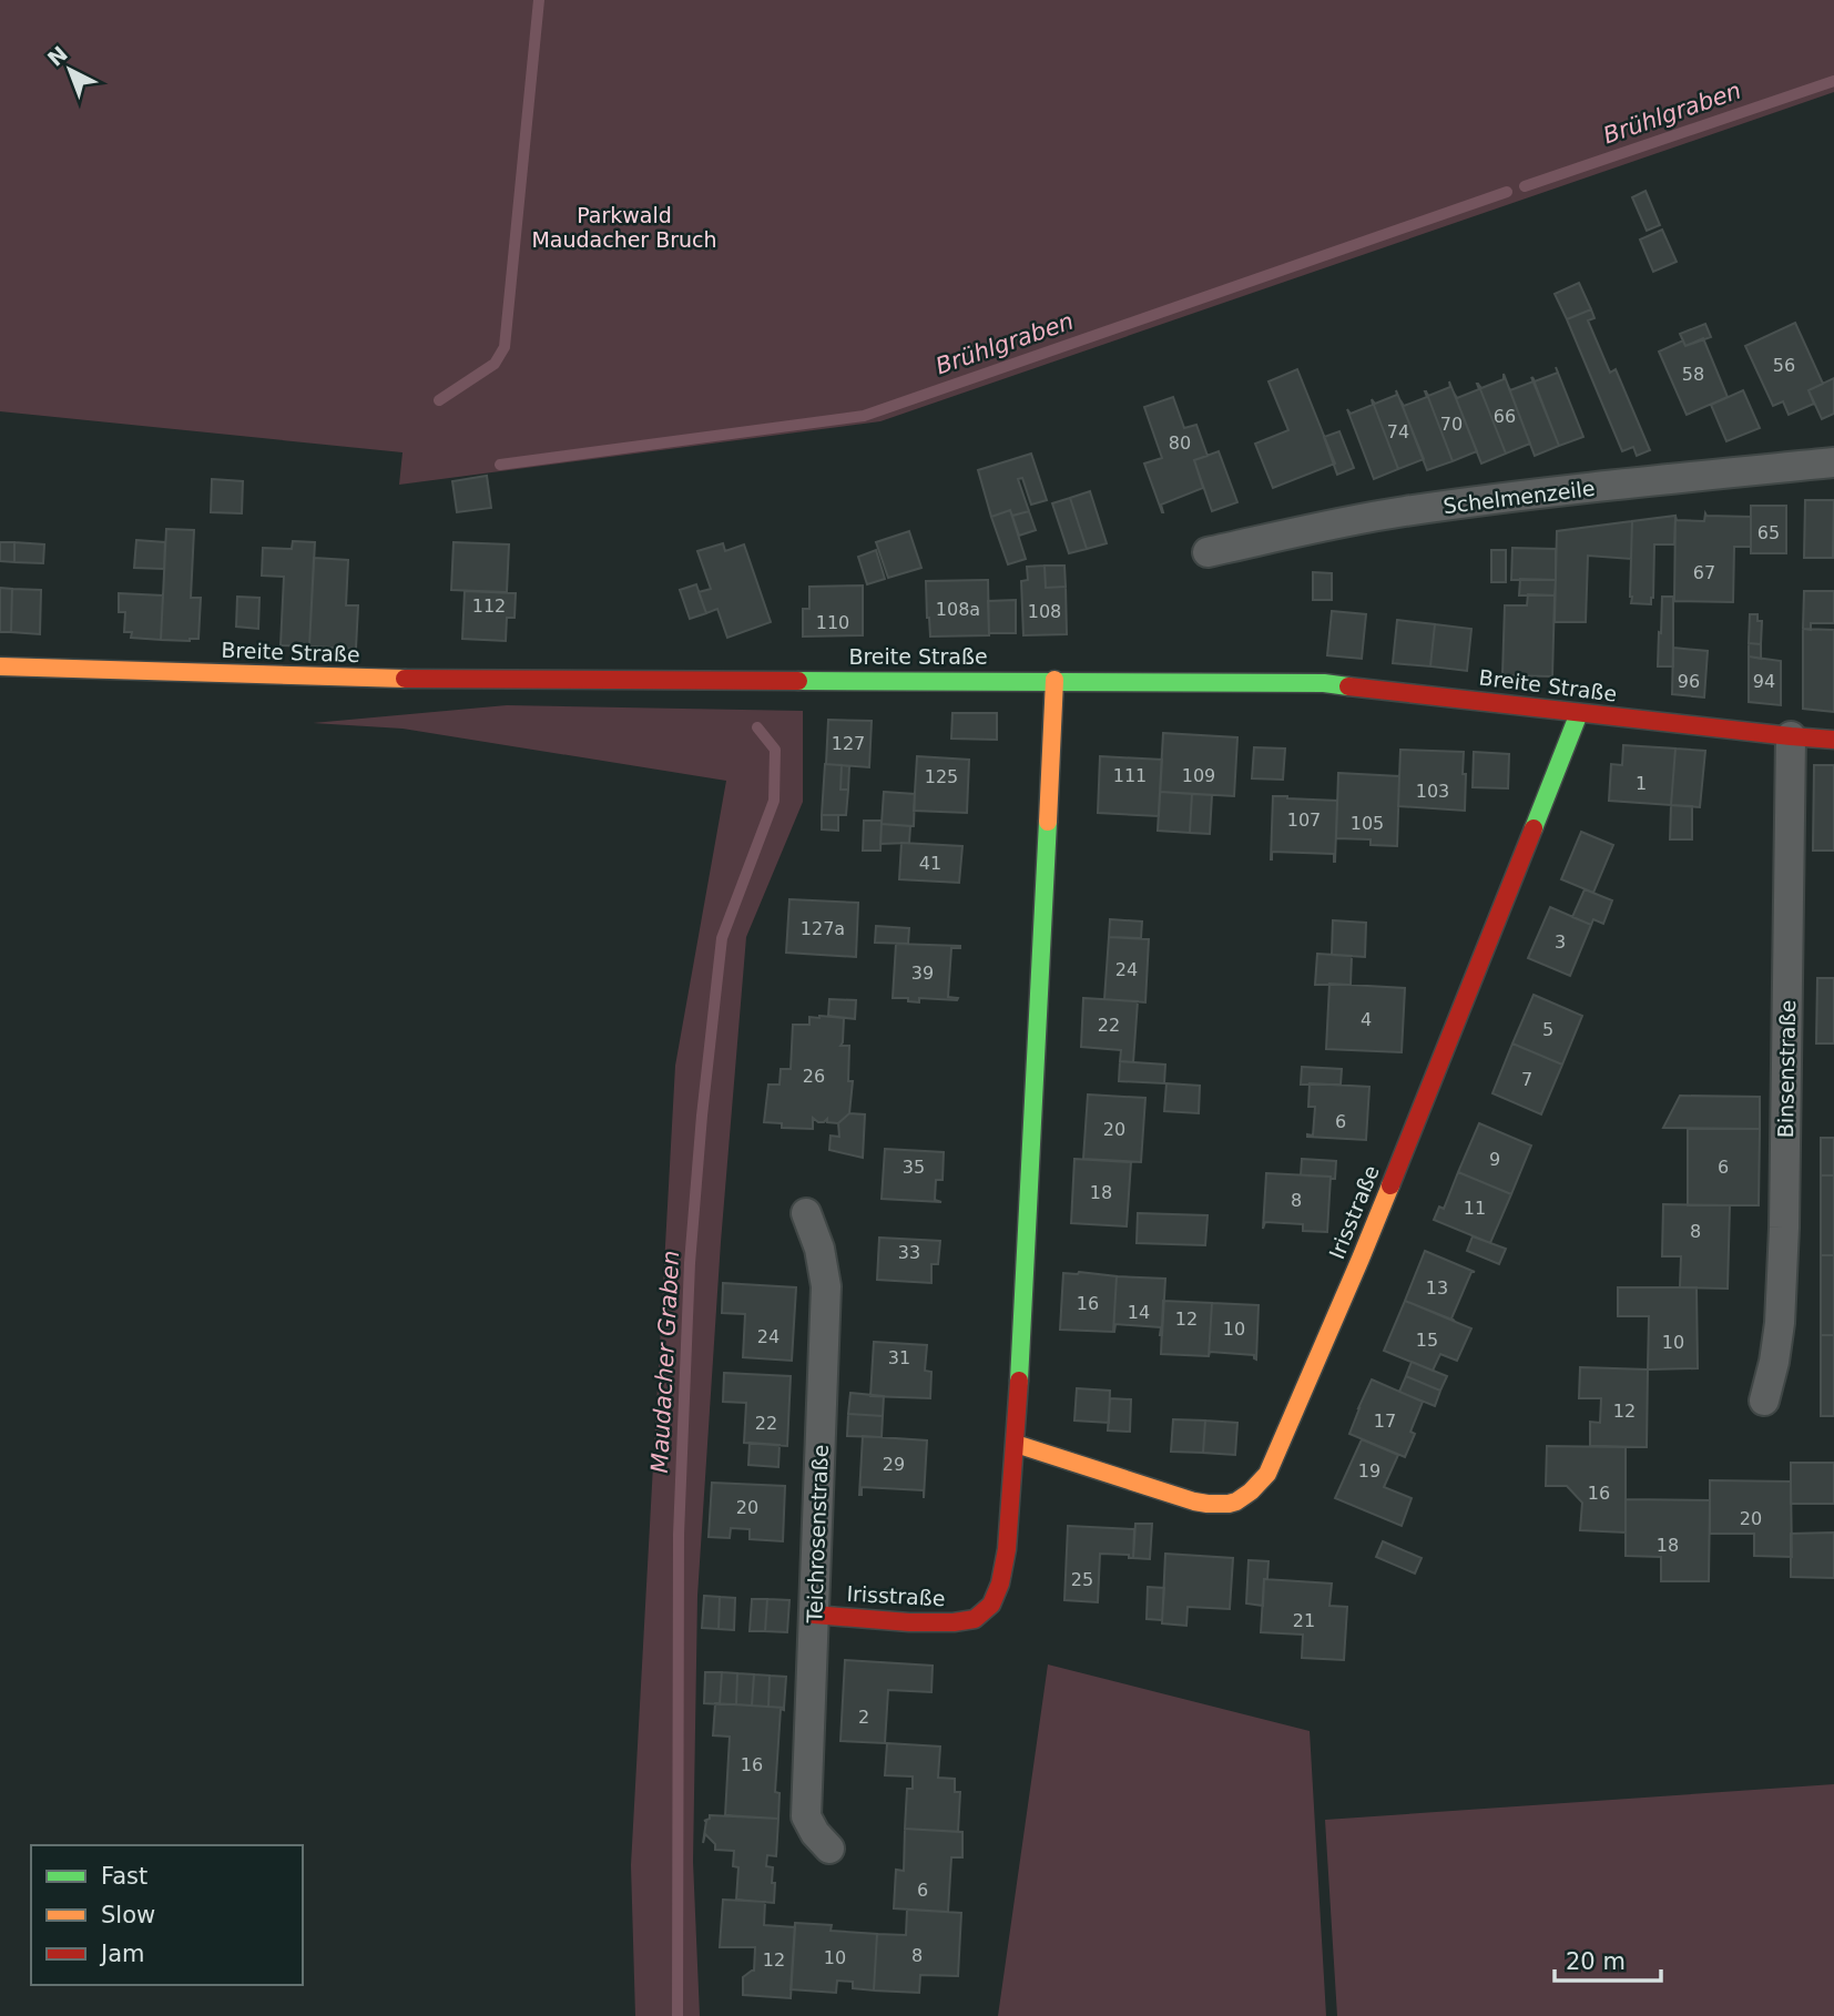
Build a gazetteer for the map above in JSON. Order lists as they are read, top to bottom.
{
  "streets": {
    "street": [
      "Schelmenzeile",
      "Breite Straße",
      "Binsenstraße",
      "Irisstraße",
      "Teichrosenstraße"
    ]
  },
  "crossings": [
    ["Breite Straße", "Binsenstraße"],
    ["Breite Straße", "Irisstraße"],
    ["Irisstraße", "Teichrosenstraße"]
  ],
  "water": ["Brühlgraben", "Maudacher Graben"],
  "parks": ["Parkwald Maudacher Bruch"],
  "house_numbers": [
    "56",
    "58",
    "66",
    "70",
    "74",
    "80",
    "65",
    "67",
    "112",
    "108a",
    "108",
    "110",
    "96",
    "94",
    "127",
    "111",
    "109",
    "125",
    "1",
    "103",
    "107",
    "105",
    "41",
    "127a",
    "3",
    "24",
    "39",
    "4",
    "22",
    "5",
    "26",
    "7",
    "6",
    "20",
    "9",
    "35",
    "6",
    "18",
    "8",
    "11",
    "8",
    "33",
    "13",
    "16",
    "14",
    "12",
    "10",
    "24",
    "15",
    "10",
    "31",
    "12",
    "17",
    "22",
    "29",
    "19",
    "16",
    "20",
    "20",
    "18",
    "25",
    "21",
    "2",
    "16",
    "6",
    "8",
    "10",
    "12"
  ],
  "legend": ["Fast", "Slow", "Jam"],
  "scale_bar": "20 m",
  "north": "top left"
}
